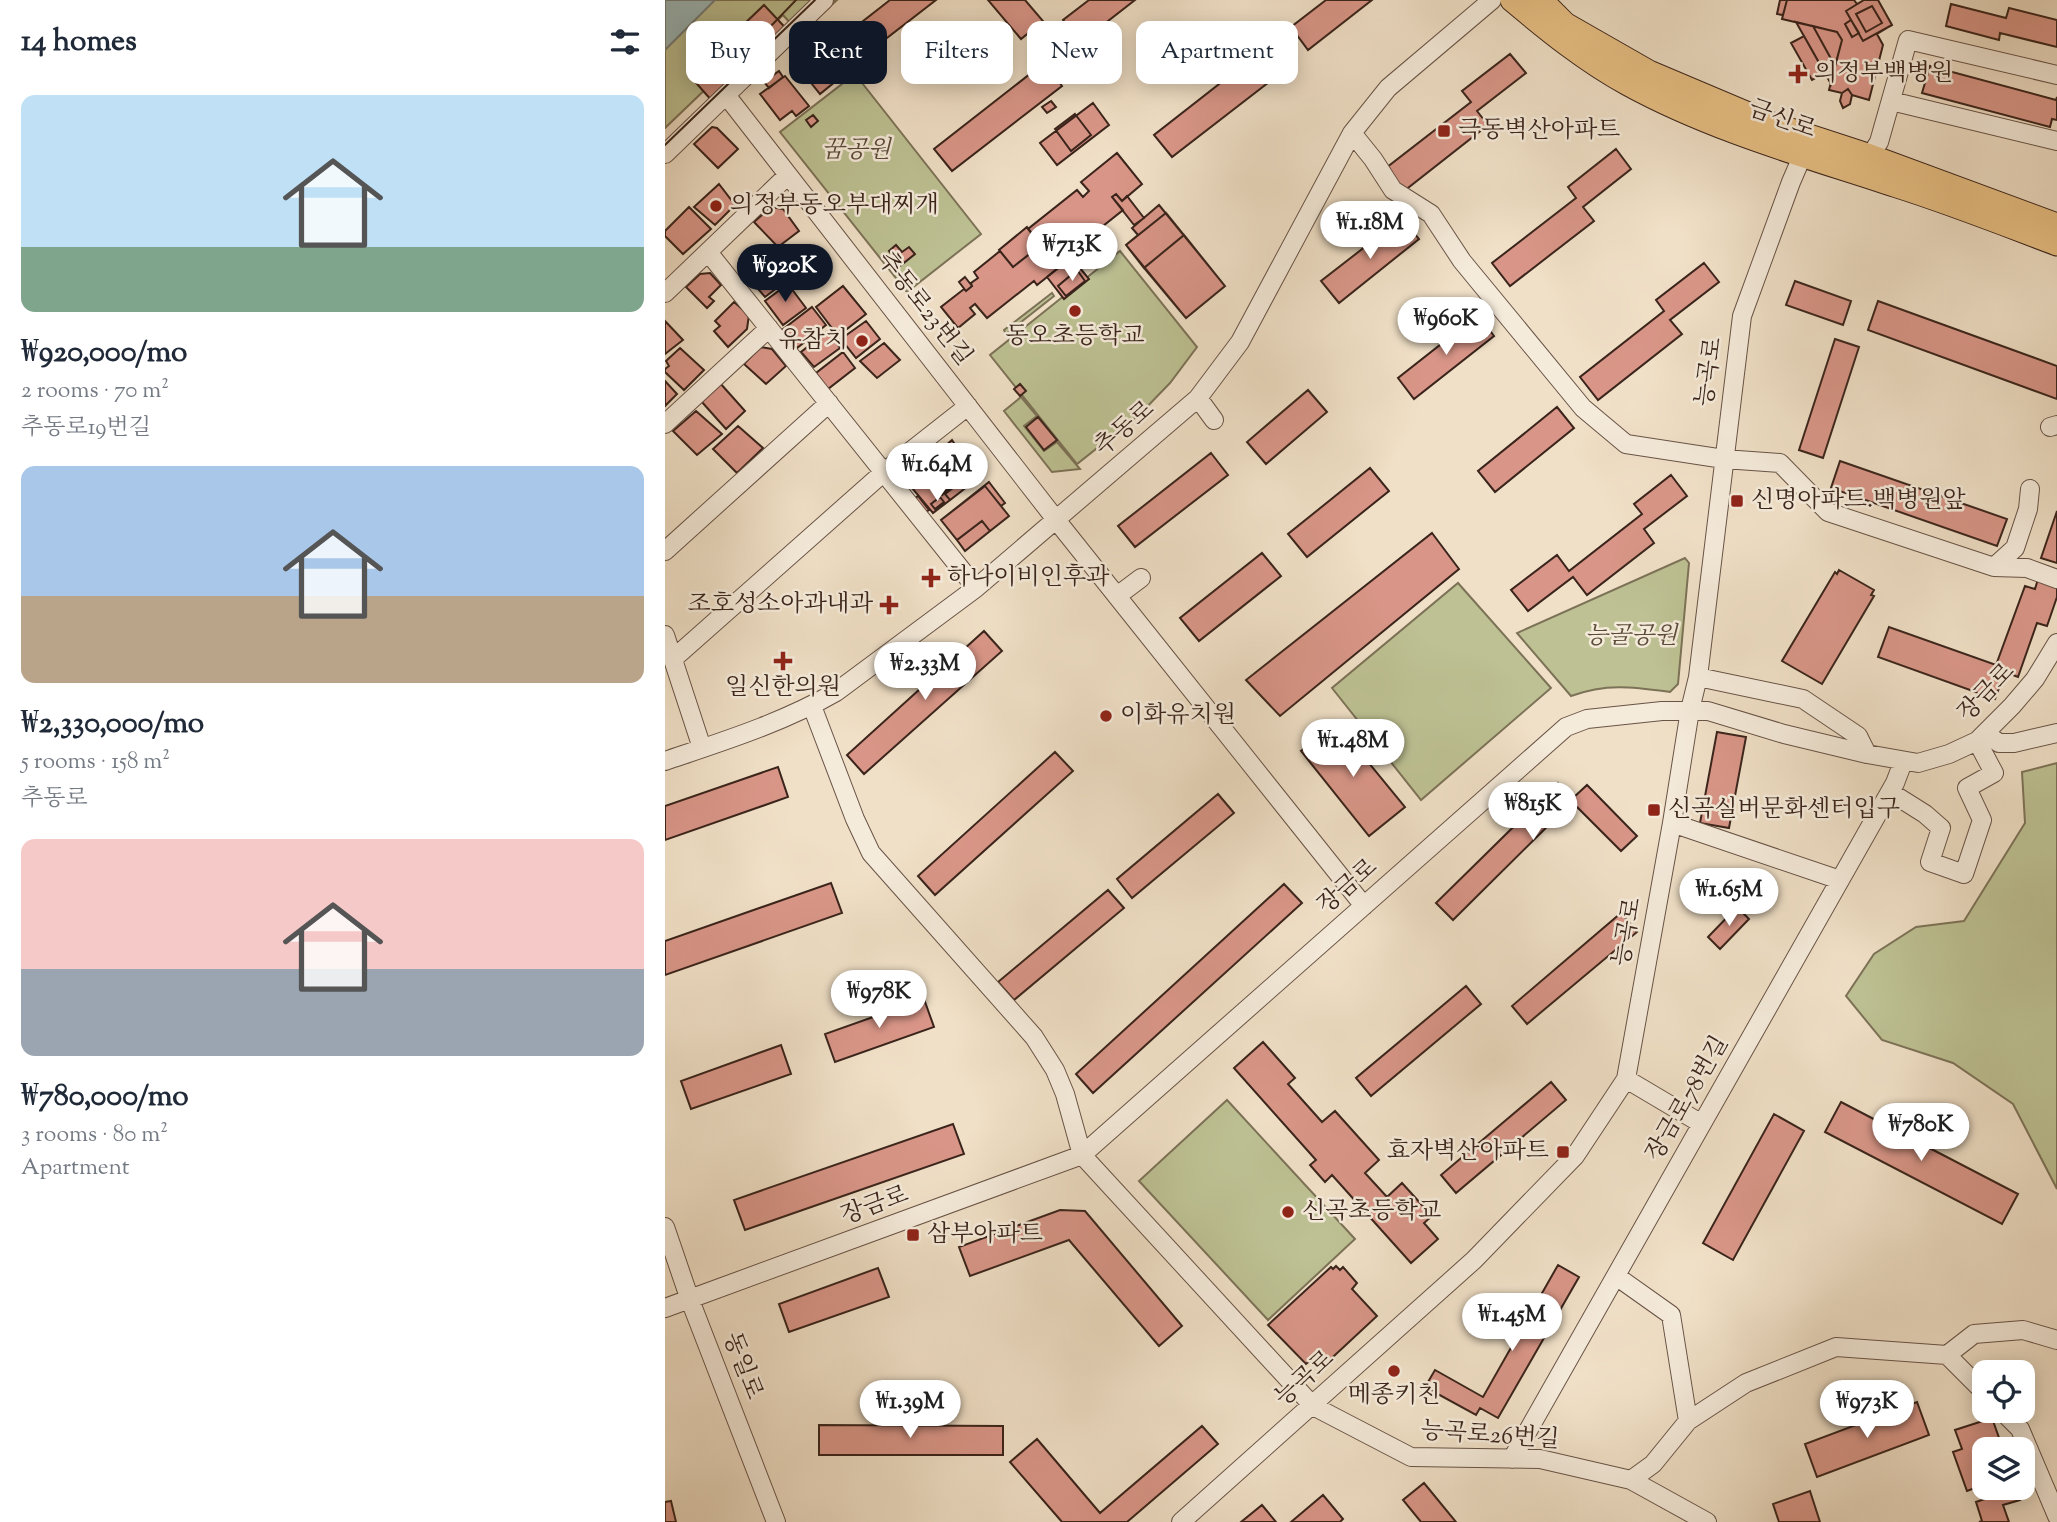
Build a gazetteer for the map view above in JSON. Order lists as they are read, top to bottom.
{
  "streets": {
    "main road": ["금신로"],
    "street": [
      "추동로23번길",
      "능곡로",
      "추동로",
      "장금로",
      "장금로78번길",
      "동일로",
      "능곡로26번길"
    ]
  },
  "crossings": [
    ["금신로", "능곡로"],
    ["추동로23번길", "추동로"],
    ["추동로23번길", "장금로"],
    ["능곡로", "장금로"],
    ["능곡로", "능곡로26번길"],
    ["장금로", "장금로78번길"],
    ["장금로", "동일로"],
    ["장금로", "능곡로26번길"],
    ["장금로78번길", "능곡로26번길"]
  ],
  "parks": ["꿈공원", "능골공원"],
  "places": {
    "health": [
      "의정부백병원",
      "하나이비인후과",
      "조호성소아과내과",
      "일신한의원"
    ],
    "transit": [
      "극동벽산아파트",
      "신명아파트.백병원앞",
      "신곡실버문화센터입구",
      "효자벽산아파트",
      "삼부아파트"
    ],
    "other": [
      "의정부동오부대찌개",
      "동오초등학교",
      "유참치",
      "이화유치원",
      "신곡초등학교",
      "메종키친"
    ]
  },
  "page": {
    "heading": "14 homes",
    "chip": [
      "Buy",
      "Rent",
      "Filters",
      "New",
      "Apartment"
    ],
    "list": [
      {
        "name": "₩920,000/mo",
        "note": "2 rooms · 70 m² · 추동로19번길"
      },
      {
        "name": "₩2,330,000/mo",
        "note": "5 rooms · 158 m² · 추동로"
      },
      {
        "name": "₩780,000/mo",
        "note": "3 rooms · 80 m² · Apartment"
      }
    ],
    "price": [
      "₩1.18M",
      "₩713K",
      "₩920K",
      "₩960K",
      "₩1.64M",
      "₩2.33M",
      "₩1.48M",
      "₩815K",
      "₩1.65M",
      "₩978K",
      "₩780K",
      "₩1.45M",
      "₩1.39M",
      "₩973K"
    ]
  }
}
